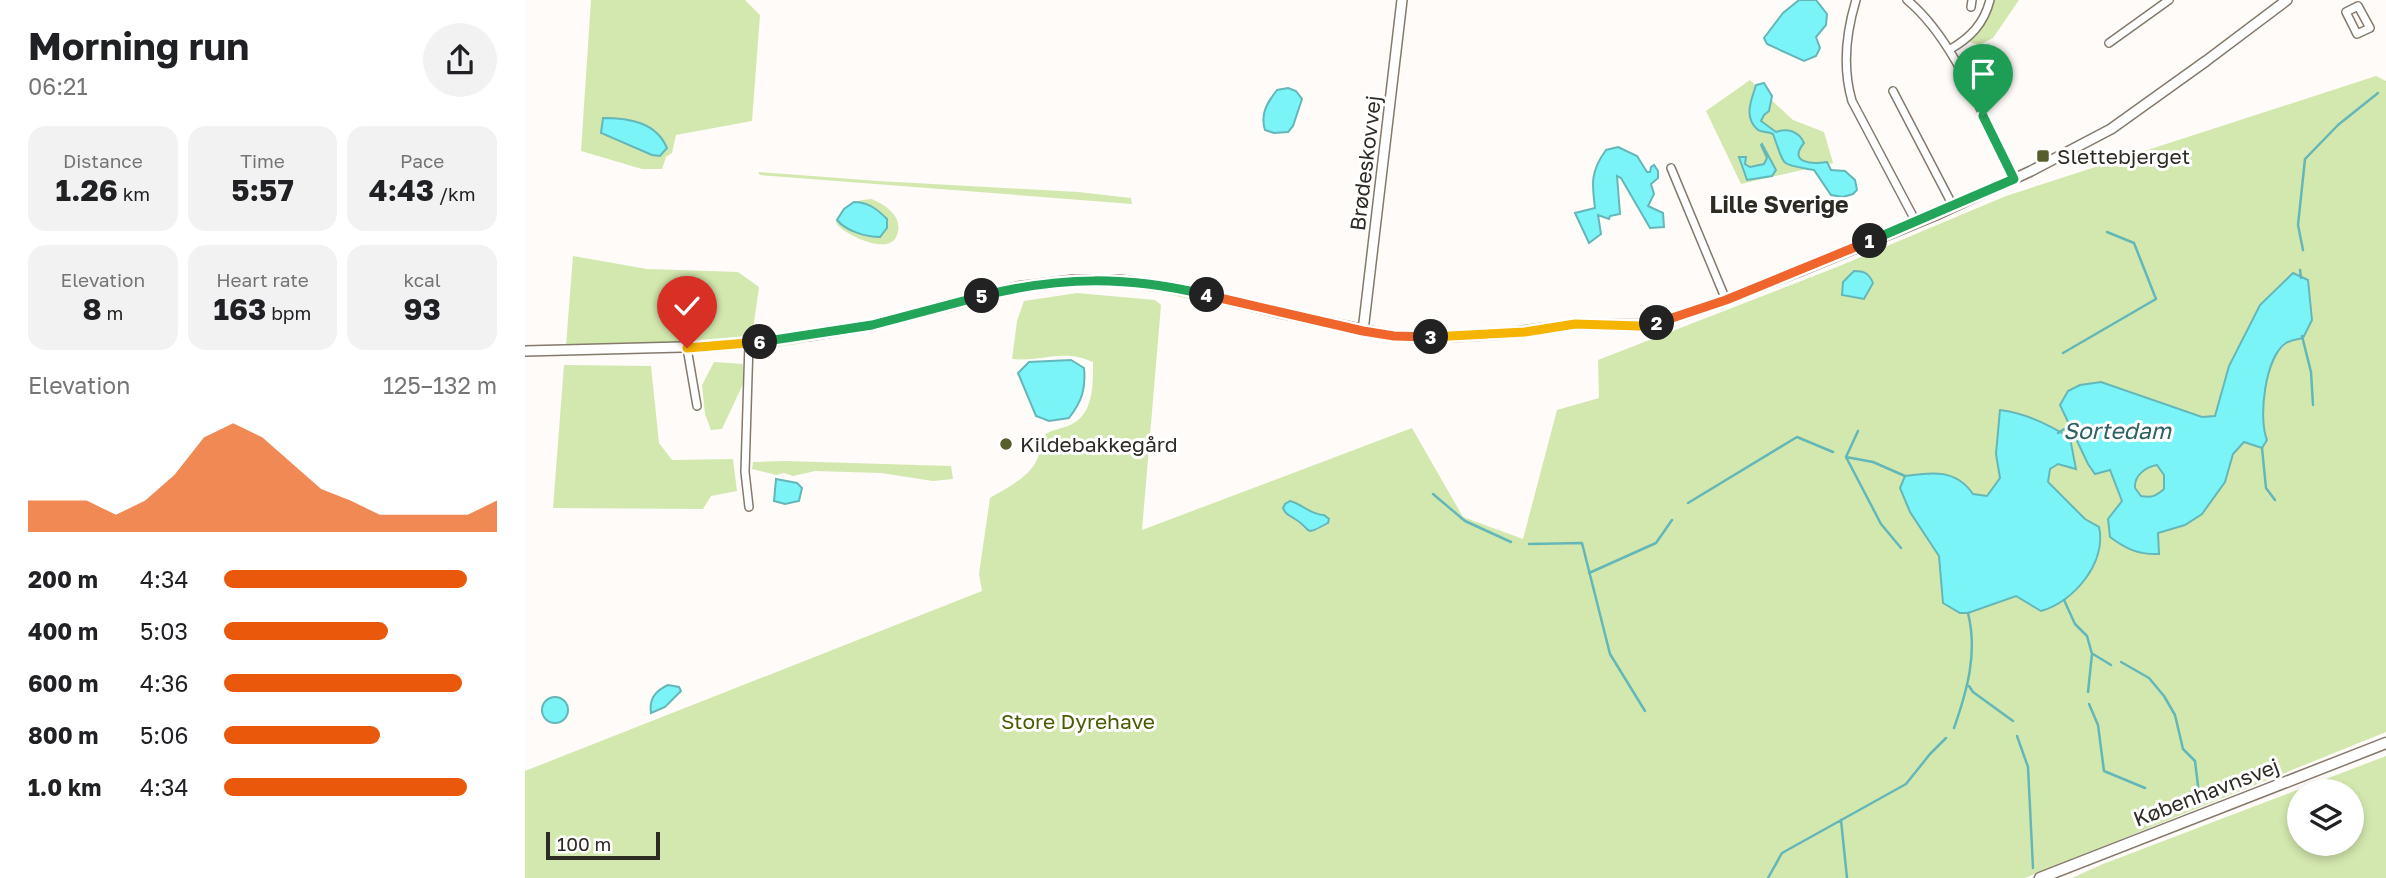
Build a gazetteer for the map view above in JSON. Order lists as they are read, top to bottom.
{
  "streets": {
    "main road": ["Københavnsvej"],
    "street": ["Brødeskovvej"]
  },
  "districts": ["Lille Sverige"],
  "water": ["Sortedam"],
  "parks": ["Store Dyrehave"],
  "places": {
    "transit": ["Slettebjerget"],
    "other": ["Kildebakkegård"]
  },
  "scale_bar": "100 m",
  "page": {
    "heading": ["Morning run", "06:21"],
    "stats": [
      ["Distance", "1.26 km"],
      ["Time", "5:57"],
      ["Pace", "4:43 /km"],
      ["Elevation", "8 m"],
      ["Heart rate", "163 bpm"],
      ["kcal", "93"]
    ],
    "pins": [
      "1",
      "4",
      "5",
      "2",
      "3",
      "6"
    ],
    "chart": ["Elevation", "125–132 m"],
    "list": [
      {
        "name": "200 m",
        "note": "4:34"
      },
      {
        "name": "400 m",
        "note": "5:03"
      },
      {
        "name": "600 m",
        "note": "4:36"
      },
      {
        "name": "800 m",
        "note": "5:06"
      },
      {
        "name": "1.0 km",
        "note": "4:34"
      }
    ],
    "scale": "100 m"
  }
}
